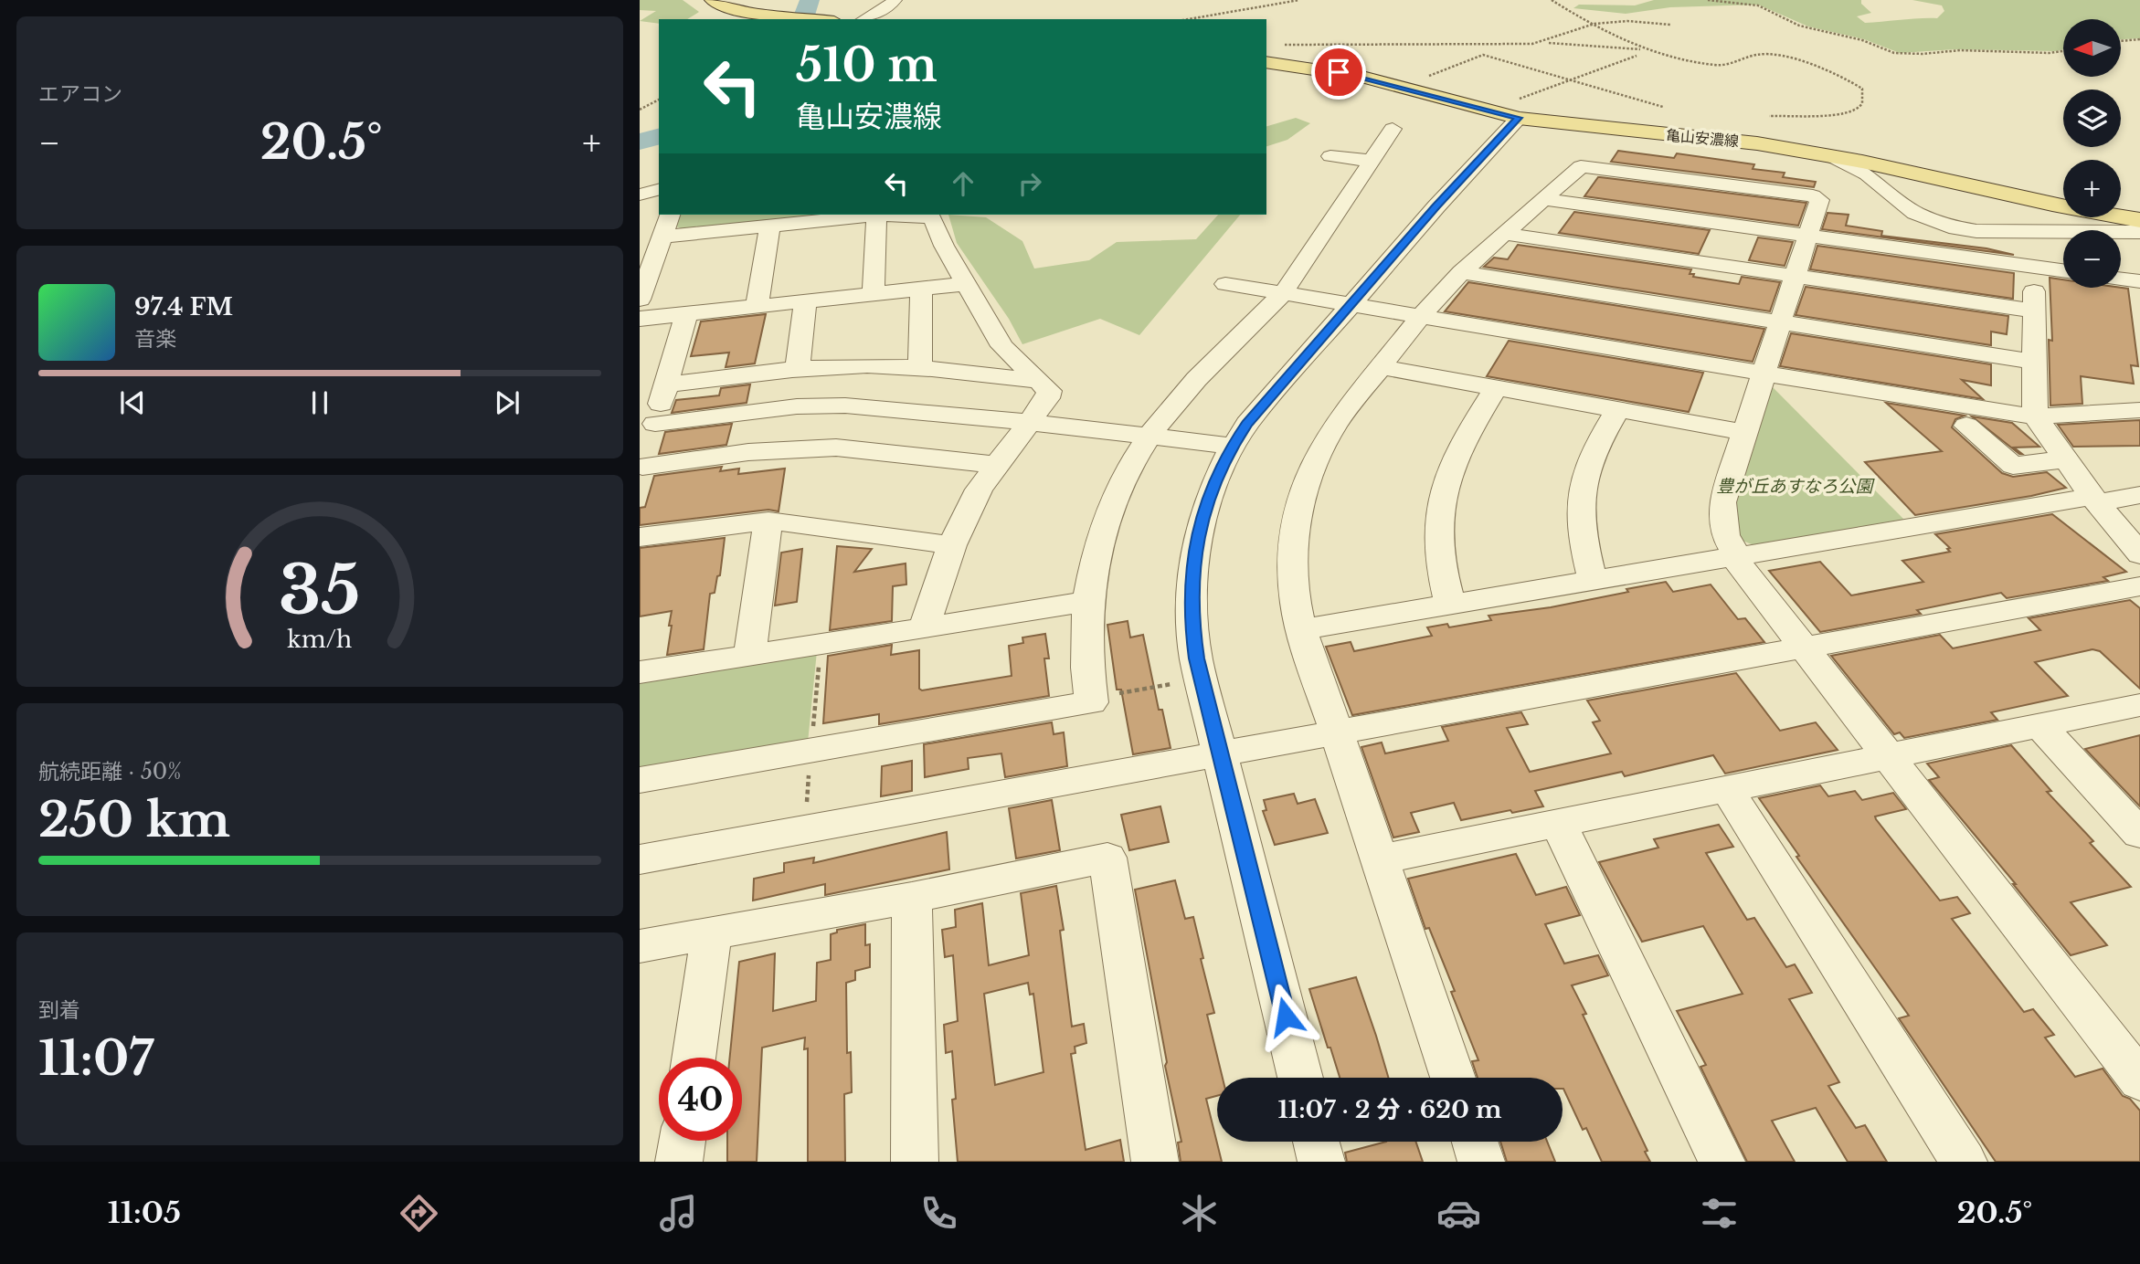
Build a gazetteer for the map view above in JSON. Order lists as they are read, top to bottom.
{
  "streets": {
    "main road": ["亀山安濃線"]
  },
  "parks": ["豊が丘あすなろ公園"],
  "north": "left",
  "page": {
    "tile": [
      "エアコン",
      ["航続距離 · 50%", "250 km"],
      ["到着", "11:07"]
    ],
    "map_buttons": ["+", "−"],
    "turn": ["510 m", "亀山安濃線"],
    "heat": ["−", "20.5°", "+"],
    "song": ["97.4 FM", "音楽"],
    "limit": "40",
    "trip": "11:07 · 2 分 · 620 m",
    "tabs": ["11:05", "20.5°"],
    "gauge": ["35", "km/h"]
  }
}
